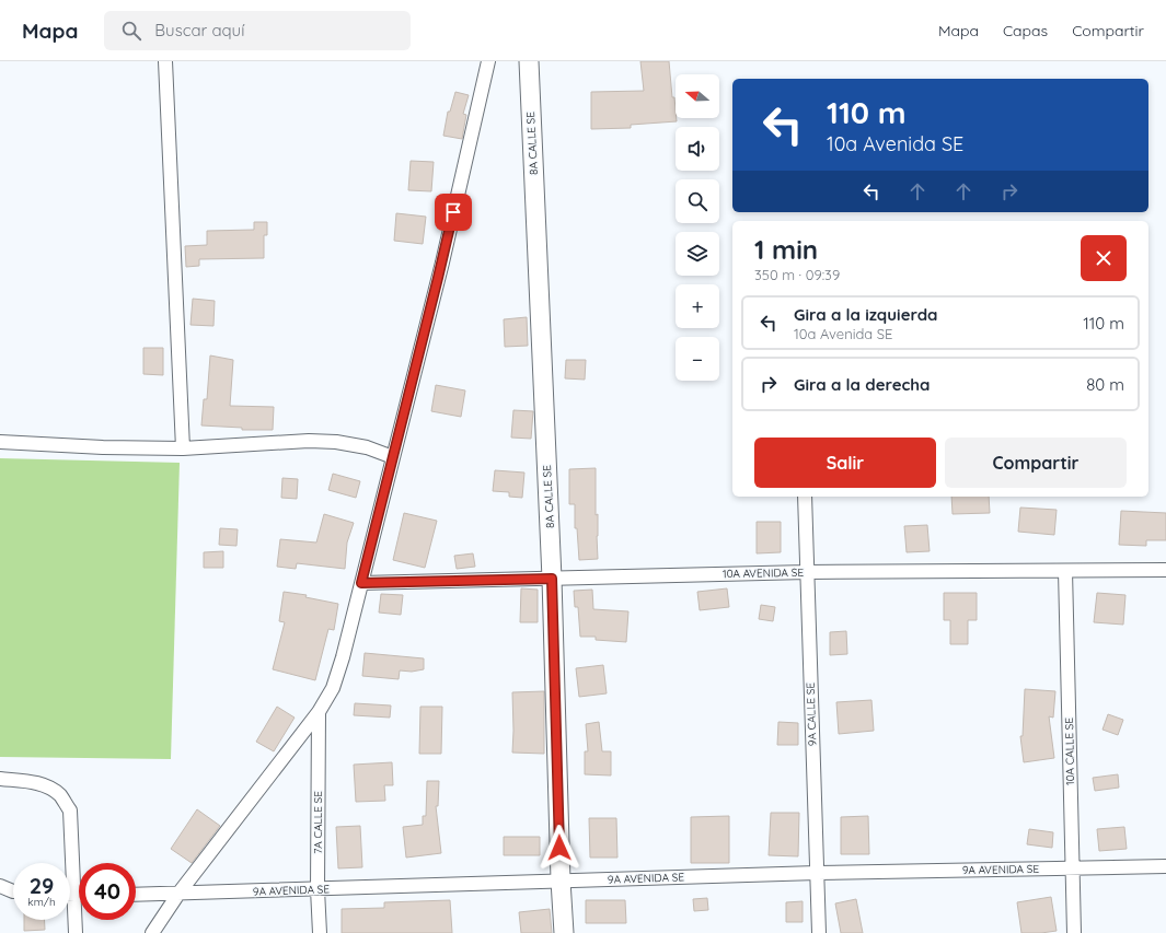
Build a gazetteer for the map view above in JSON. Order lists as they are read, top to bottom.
{
  "streets": {
    "street": [
      "8A CALLE SE",
      "10A AVENIDA SE",
      "9A CALLE SE",
      "10A CALLE SE",
      "7A CALLE SE",
      "9A AVENIDA SE"
    ]
  },
  "crossings": [
    ["8A CALLE SE", "10A AVENIDA SE"],
    ["8A CALLE SE", "9A AVENIDA SE"],
    ["10A AVENIDA SE", "9A CALLE SE"],
    ["10A AVENIDA SE", "10A CALLE SE"],
    ["9A CALLE SE", "9A AVENIDA SE"],
    ["10A CALLE SE", "9A AVENIDA SE"],
    ["7A CALLE SE", "9A AVENIDA SE"]
  ],
  "north": "left",
  "page": {
    "header": "Mapa",
    "search": "Buscar aquí",
    "nav": ["Mapa", "Capas", "Compartir"],
    "map_buttons": ["+", "−"],
    "turn": ["110 m", "10a Avenida SE"],
    "heading": ["1 min", "350 m · 09:39"],
    "list": [
      {
        "name": "Gira a la izquierda",
        "note": "10a Avenida SE",
        "value": "110 m"
      },
      {
        "name": "Gira a la derecha",
        "value": "80 m"
      }
    ],
    "buttons": ["Salir", "Compartir"],
    "speed": "29 km/h",
    "limit": "40"
  }
}
